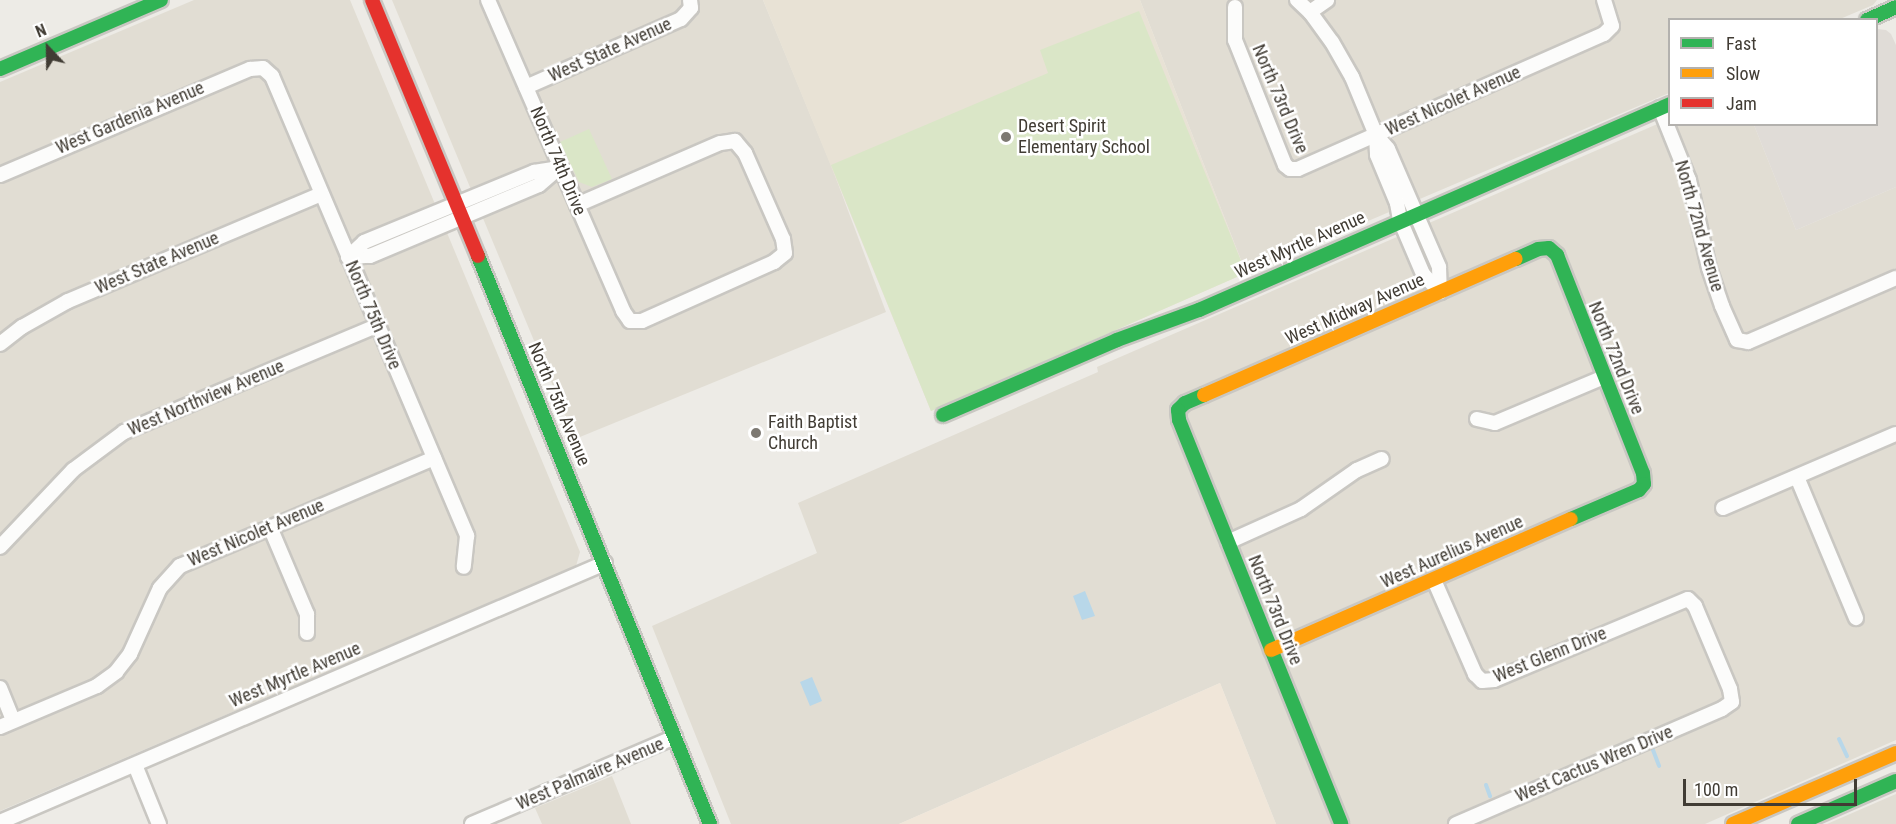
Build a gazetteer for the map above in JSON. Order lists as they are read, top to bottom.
{
  "streets": {
    "street": [
      "West State Avenue",
      "North 73rd Drive",
      "West Nicolet Avenue",
      "West Gardenia Avenue",
      "North 74th Drive",
      "North 72nd Avenue",
      "West Myrtle Avenue",
      "West Midway Avenue",
      "North 75th Drive",
      "North 72nd Drive",
      "West Northview Avenue",
      "North 75th Avenue",
      "West Aurelius Avenue",
      "West Glenn Drive",
      "West Cactus Wren Drive",
      "West Palmaire Avenue"
    ]
  },
  "crossings": [
    ["West State Avenue", "North 74th Drive"],
    ["West State Avenue", "North 75th Drive"],
    ["North 73rd Drive", "West Nicolet Avenue"],
    ["North 73rd Drive", "West Midway Avenue"],
    ["North 73rd Drive", "West Aurelius Avenue"],
    ["West Nicolet Avenue", "North 75th Drive"],
    ["West Gardenia Avenue", "North 75th Drive"],
    ["West Myrtle Avenue", "North 75th Avenue"],
    ["West Midway Avenue", "North 72nd Drive"],
    ["North 75th Drive", "West Northview Avenue"],
    ["North 72nd Drive", "West Aurelius Avenue"],
    ["North 75th Avenue", "West Palmaire Avenue"],
    ["West Aurelius Avenue", "West Glenn Drive"],
    ["West Glenn Drive", "West Cactus Wren Drive"]
  ],
  "places": ["Desert Spirit Elementary School", "Faith Baptist Church"],
  "legend": ["Fast", "Slow", "Jam"],
  "scale_bar": "100 m",
  "north": "top"
}
